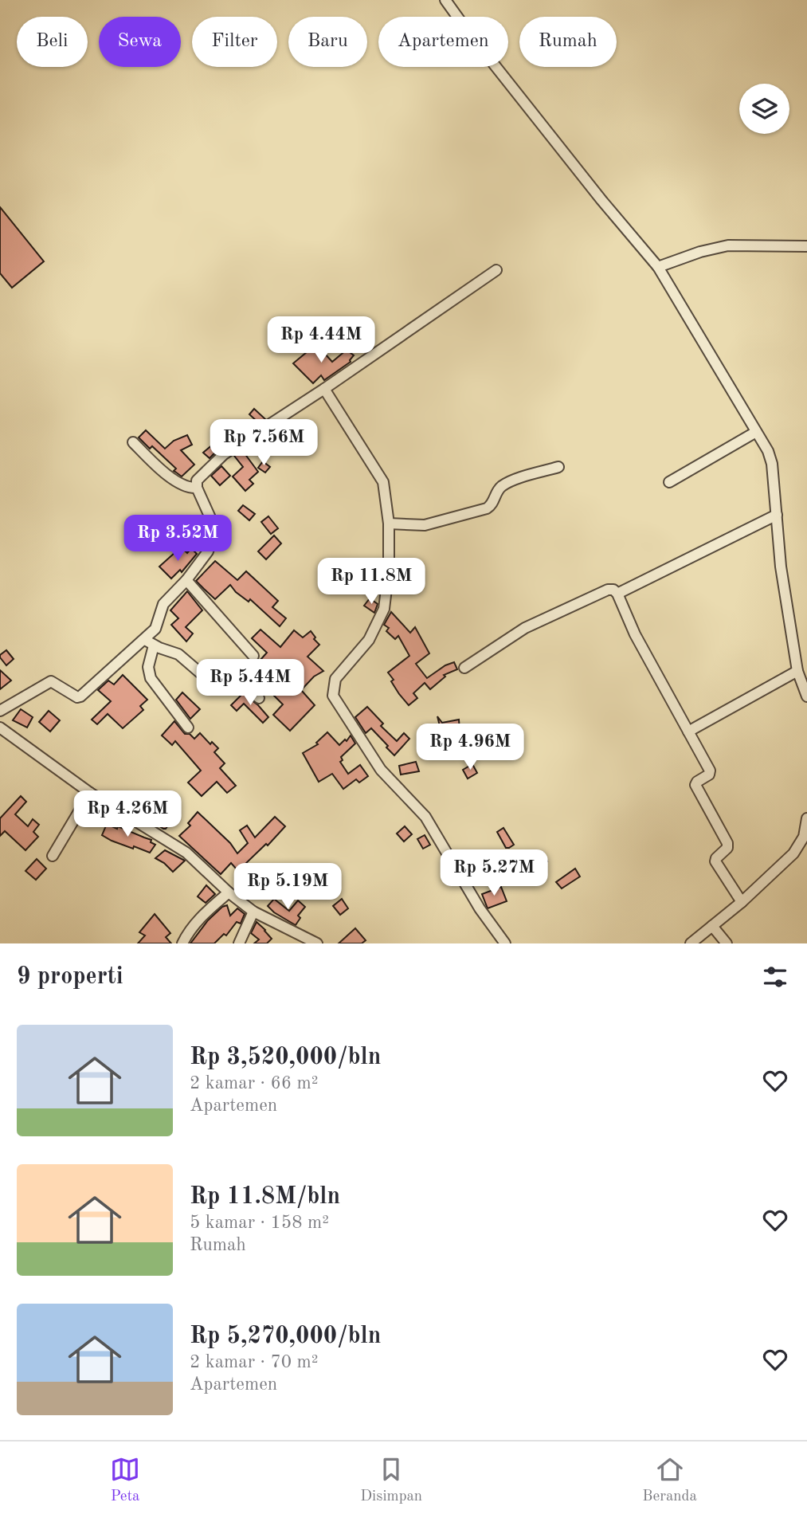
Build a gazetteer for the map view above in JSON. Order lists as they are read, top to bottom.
{
  "page": {
    "chip": [
      "Beli",
      "Sewa",
      "Filter",
      "Baru",
      "Apartemen",
      "Rumah"
    ],
    "price": [
      "Rp 4.44M",
      "Rp 7.56M",
      "Rp 3.52M",
      "Rp 11.8M",
      "Rp 5.44M",
      "Rp 4.96M",
      "Rp 4.26M",
      "Rp 5.27M",
      "Rp 5.19M"
    ],
    "heading": "9 properti",
    "list": [
      {
        "name": "Rp 3,520,000/bln",
        "note": "2 kamar · 66 m² · Apartemen"
      },
      {
        "name": "Rp 11.8M/bln",
        "note": "5 kamar · 158 m² · Rumah"
      },
      {
        "name": "Rp 5,270,000/bln",
        "note": "2 kamar · 70 m² · Apartemen"
      }
    ],
    "tabs": ["Peta", "Disimpan", "Beranda"]
  }
}
